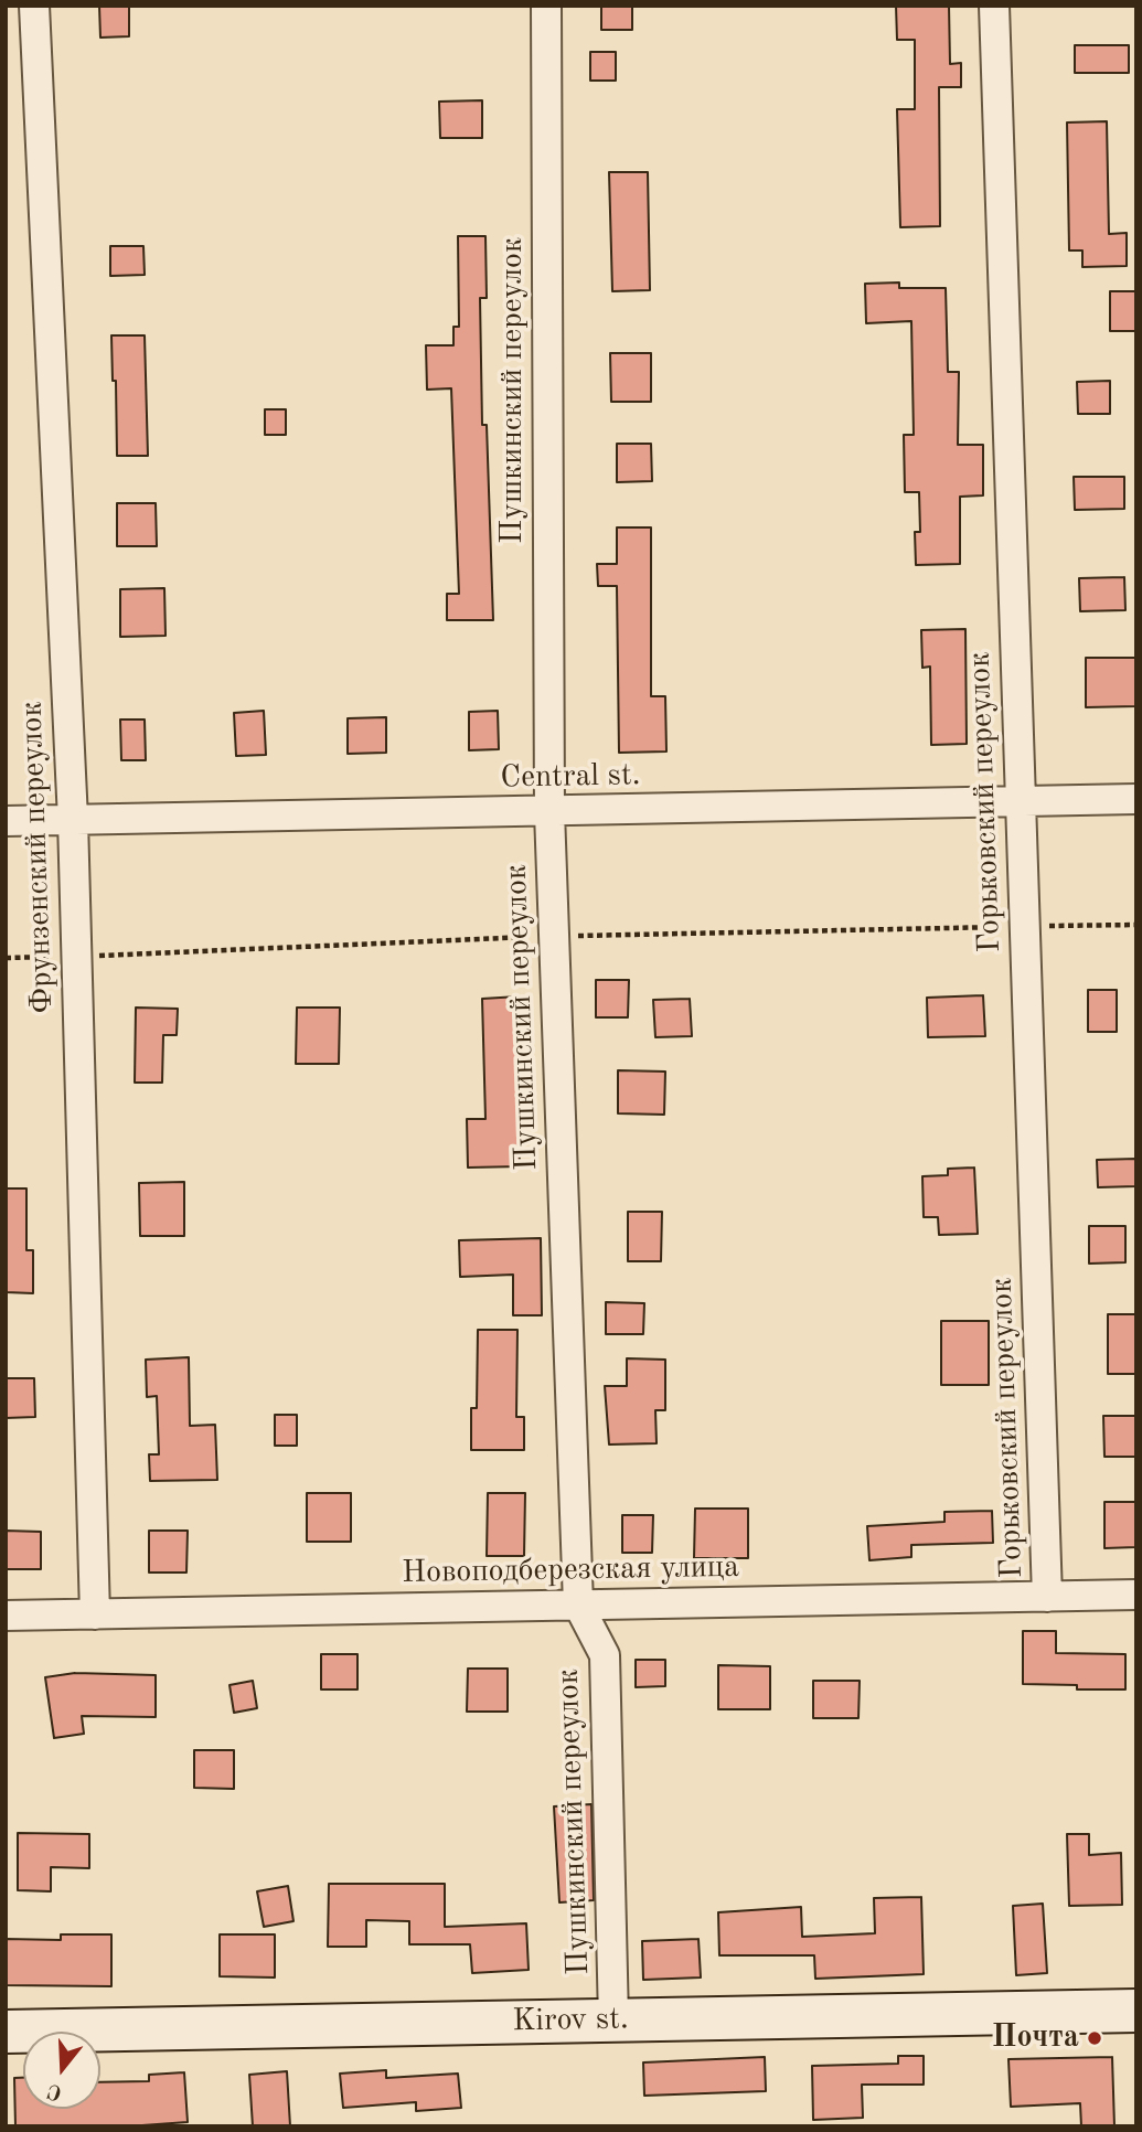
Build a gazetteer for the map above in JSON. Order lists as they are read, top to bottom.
{
  "streets": {
    "main road": ["Kirov st."],
    "street": [
      "Пушкинский переулок",
      "Central st.",
      "Горьковский переулок",
      "Фрунзенский переулок",
      "Новоподберезская улица"
    ]
  },
  "crossings": [
    ["Пушкинский переулок", "Central st."],
    ["Пушкинский переулок", "Новоподберезская улица"],
    ["Пушкинский переулок", "Kirov st."],
    ["Central st.", "Горьковский переулок"],
    ["Central st.", "Фрунзенский переулок"],
    ["Горьковский переулок", "Новоподберезская улица"],
    ["Фрунзенский переулок", "Новоподберезская улица"]
  ],
  "places": ["Почта"],
  "north": "bottom"
}
